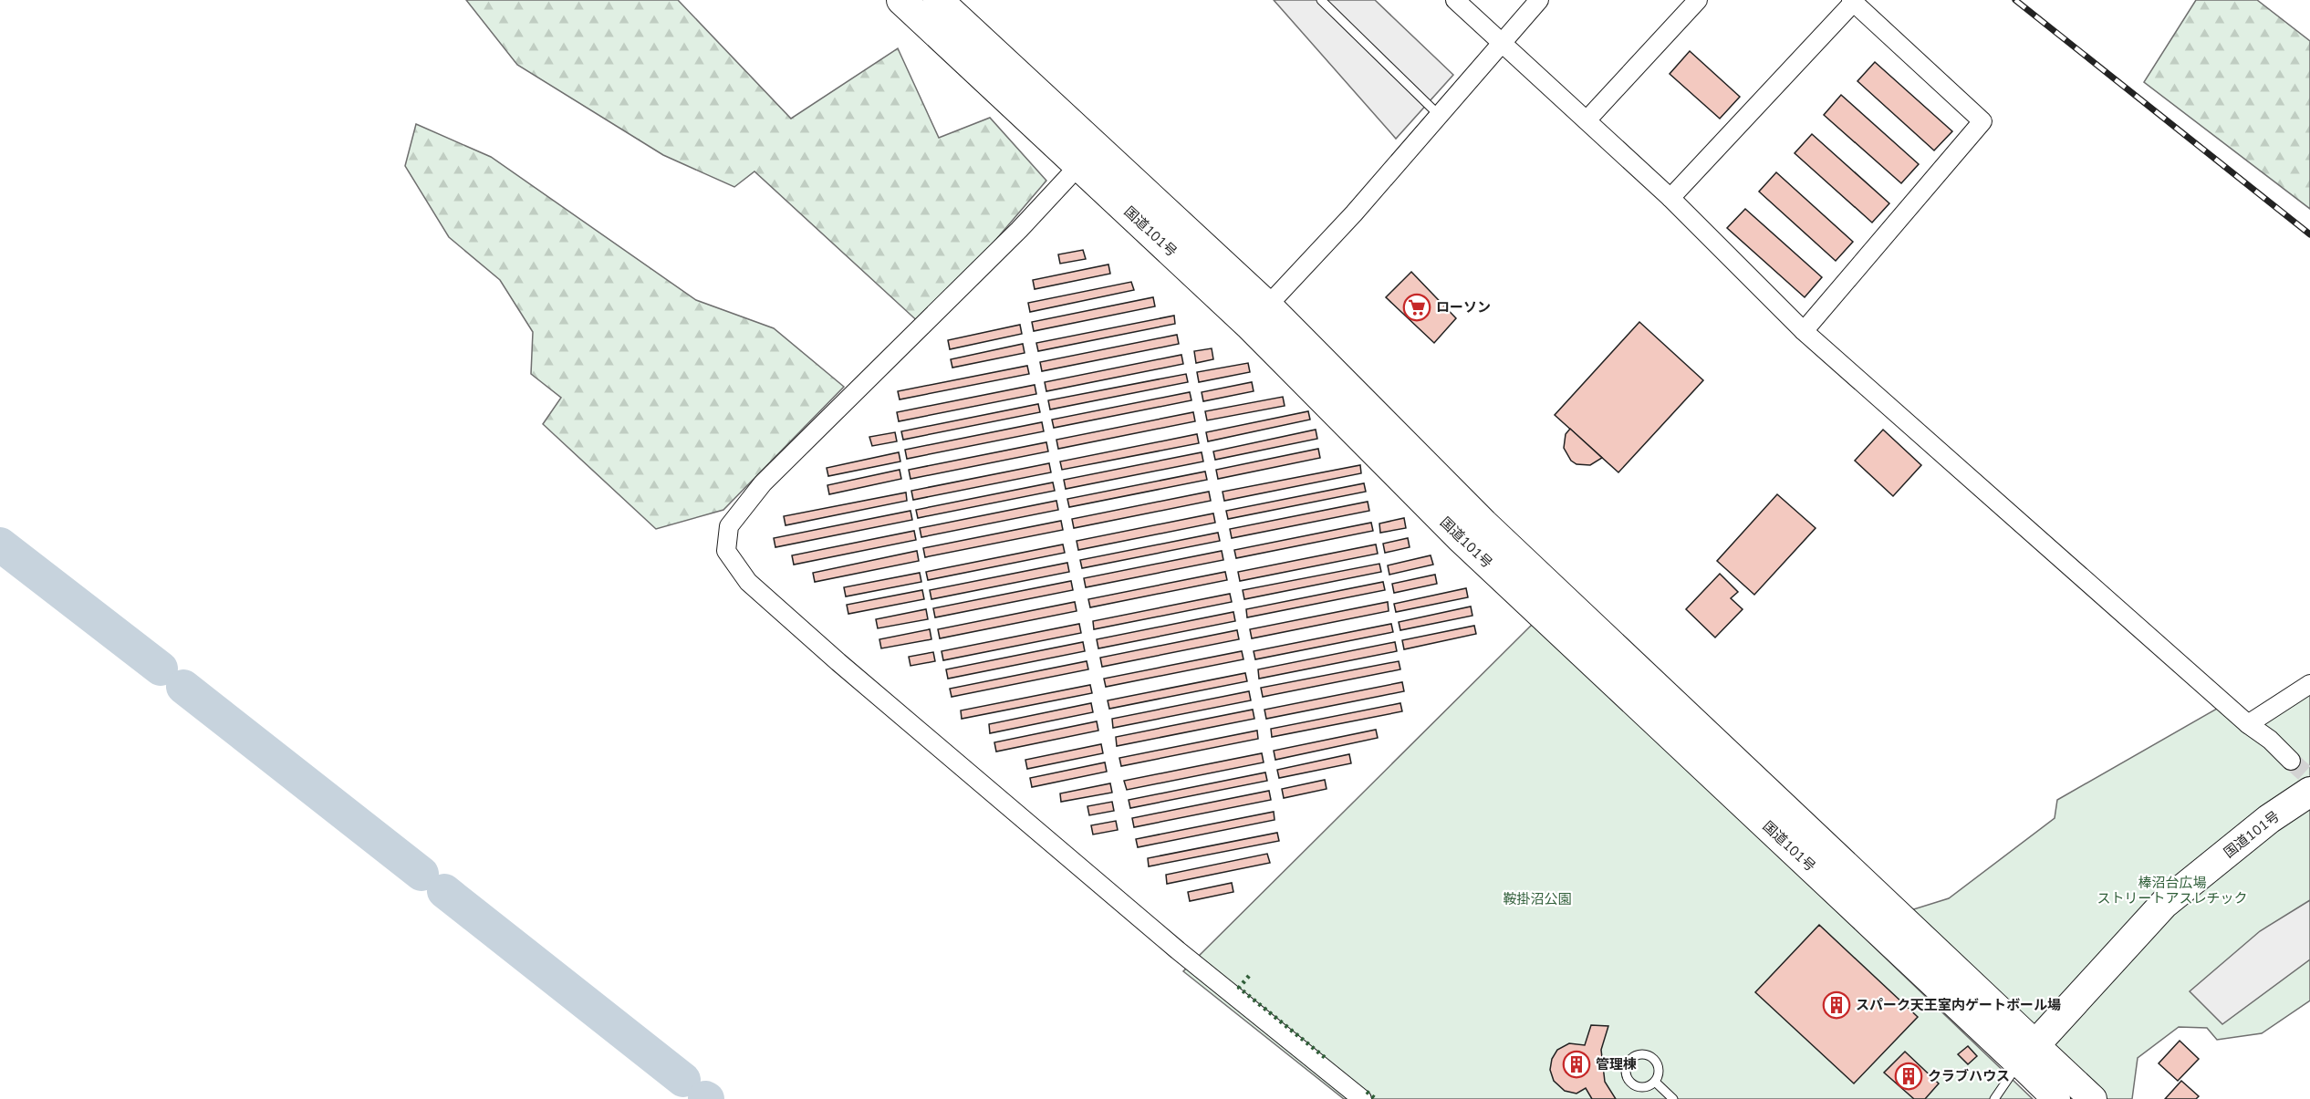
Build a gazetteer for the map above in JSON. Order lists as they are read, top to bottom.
{
  "streets": {
    "highway": ["国道101号"]
  },
  "parks": ["棒沼台広場 ストリートアスレチック", "鞍掛沼公園"],
  "places": {
    "supermarket": ["ローソン"],
    "building": ["スパーク天王室内ゲートボール場", "管理棟", "クラブハウス"]
  }
}
